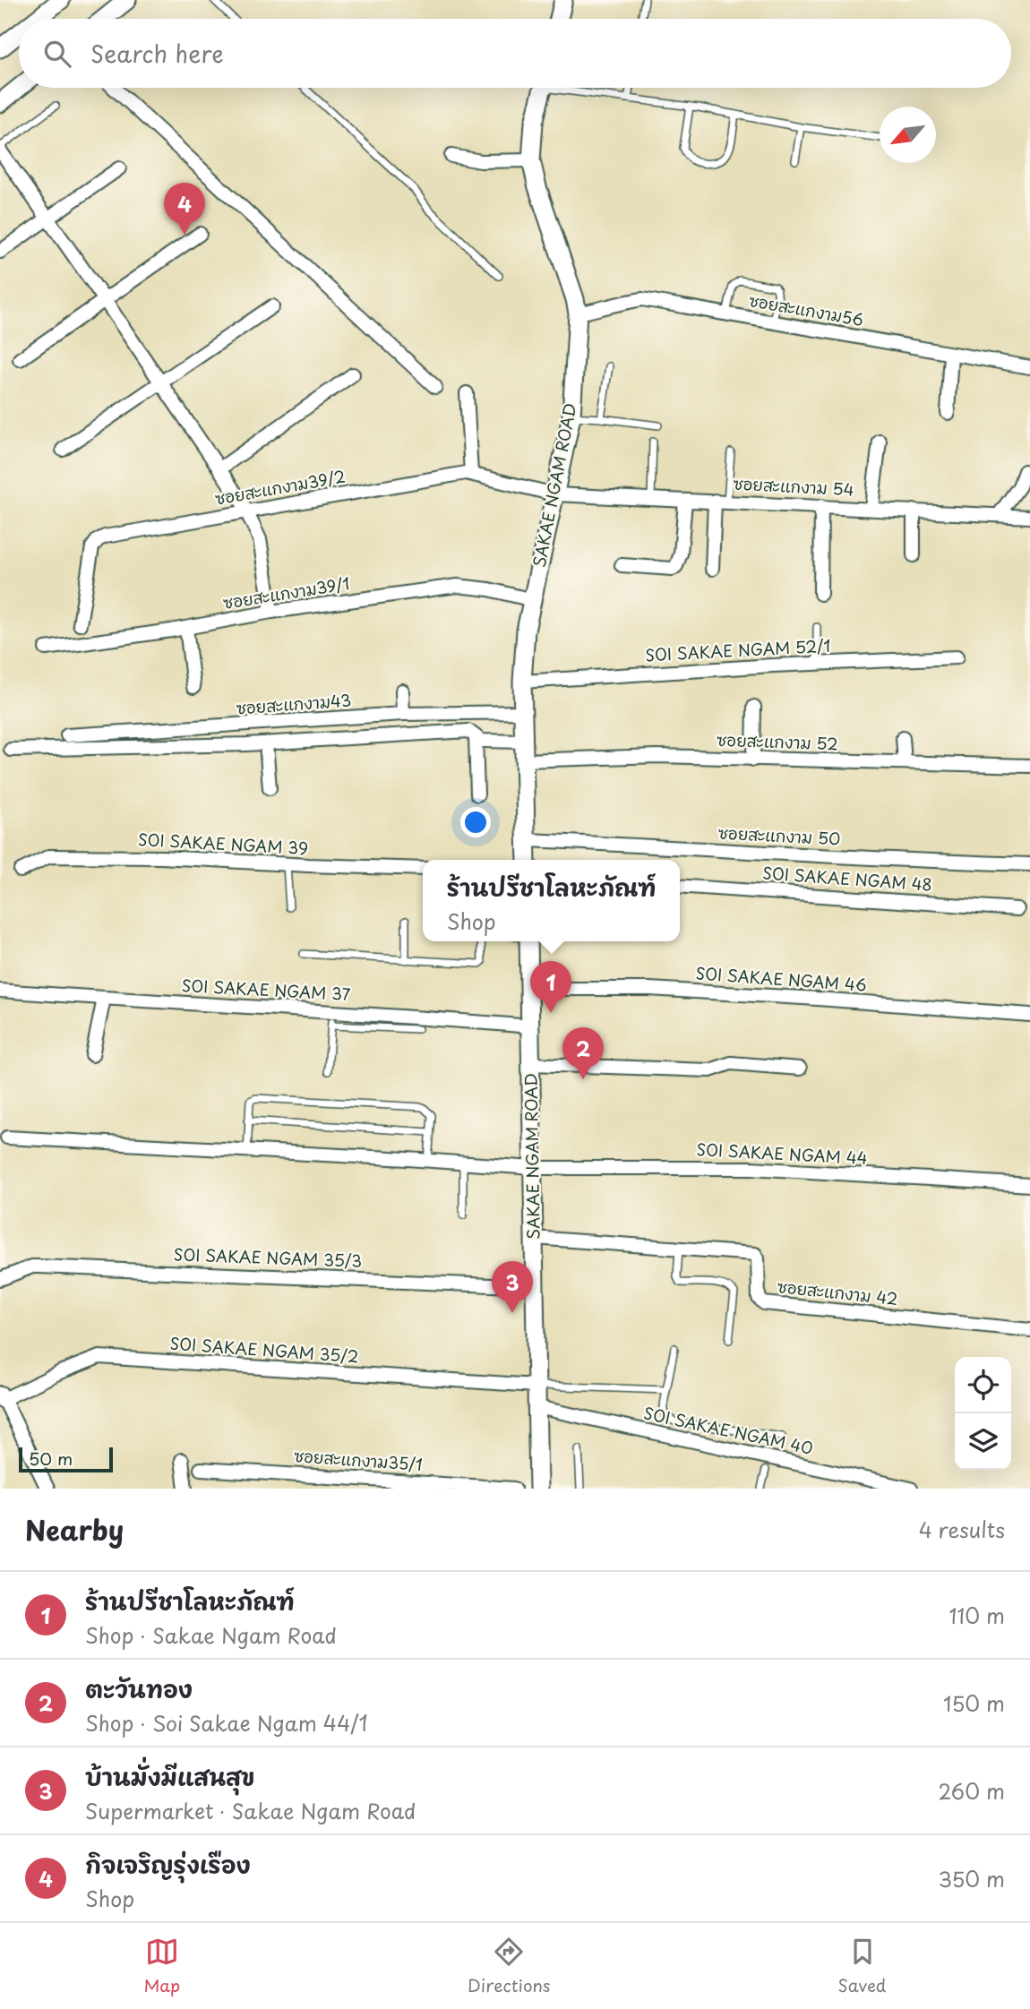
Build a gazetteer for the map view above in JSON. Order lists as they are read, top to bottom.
{
  "streets": {
    "street": [
      "ซอยสะแกงาม56",
      "SAKAE NGAM ROAD",
      "ซอยสะแกงาม 54",
      "ซอยสะแกงาม39/2",
      "ซอยสะแกงาม39/1",
      "SOI SAKAE NGAM 52/1",
      "ซอยสะแกงาม43",
      "ซอยสะแกงาม 52",
      "ซอยสะแกงาม 50",
      "SOI SAKAE NGAM 39",
      "SOI SAKAE NGAM 48",
      "SOI SAKAE NGAM 46",
      "SOI SAKAE NGAM 37",
      "SOI SAKAE NGAM 44",
      "SOI SAKAE NGAM 35/3",
      "ซอยสะแกงาม 42",
      "SOI SAKAE NGAM 35/2",
      "SOI SAKAE NGAM 40",
      "ซอยสะแกงาม35/1"
    ]
  },
  "crossings": [
    ["ซอยสะแกงาม56", "SAKAE NGAM ROAD"],
    ["SAKAE NGAM ROAD", "ซอยสะแกงาม 54"],
    ["SAKAE NGAM ROAD", "ซอยสะแกงาม39/2"],
    ["SAKAE NGAM ROAD", "ซอยสะแกงาม39/1"],
    ["SAKAE NGAM ROAD", "SOI SAKAE NGAM 52/1"],
    ["SAKAE NGAM ROAD", "ซอยสะแกงาม43"],
    ["SAKAE NGAM ROAD", "ซอยสะแกงาม 52"],
    ["SAKAE NGAM ROAD", "ซอยสะแกงาม 50"],
    ["SAKAE NGAM ROAD", "SOI SAKAE NGAM 46"],
    ["SAKAE NGAM ROAD", "SOI SAKAE NGAM 37"],
    ["SAKAE NGAM ROAD", "SOI SAKAE NGAM 44"],
    ["SAKAE NGAM ROAD", "SOI SAKAE NGAM 35/3"],
    ["SAKAE NGAM ROAD", "ซอยสะแกงาม 42"],
    ["SAKAE NGAM ROAD", "SOI SAKAE NGAM 35/2"],
    ["SAKAE NGAM ROAD", "SOI SAKAE NGAM 40"],
    ["ซอยสะแกงาม 54", "ซอยสะแกงาม39/2"]
  ],
  "scale_bar": "50 m",
  "north": "bottom left",
  "page": {
    "search": "Search here",
    "pins": [
      "4",
      "1",
      "2",
      "3"
    ],
    "popup": ["ร้านปรีชาโลหะภัณฑ์", "Shop"],
    "scale": "50 m",
    "heading": ["Nearby", "4 results"],
    "list": [
      {
        "mark": "1",
        "name": "ร้านปรีชาโลหะภัณฑ์",
        "note": "Shop · Sakae Ngam Road",
        "value": "110 m"
      },
      {
        "mark": "2",
        "name": "ตะวันทอง",
        "note": "Shop · Soi Sakae Ngam 44/1",
        "value": "150 m"
      },
      {
        "mark": "3",
        "name": "บ้านมั่งมีแสนสุข",
        "note": "Supermarket · Sakae Ngam Road",
        "value": "260 m"
      },
      {
        "mark": "4",
        "name": "กิจเจริญรุ่งเรือง",
        "note": "Shop",
        "value": "350 m"
      }
    ],
    "nav": ["Map", "Directions", "Saved"]
  }
}
